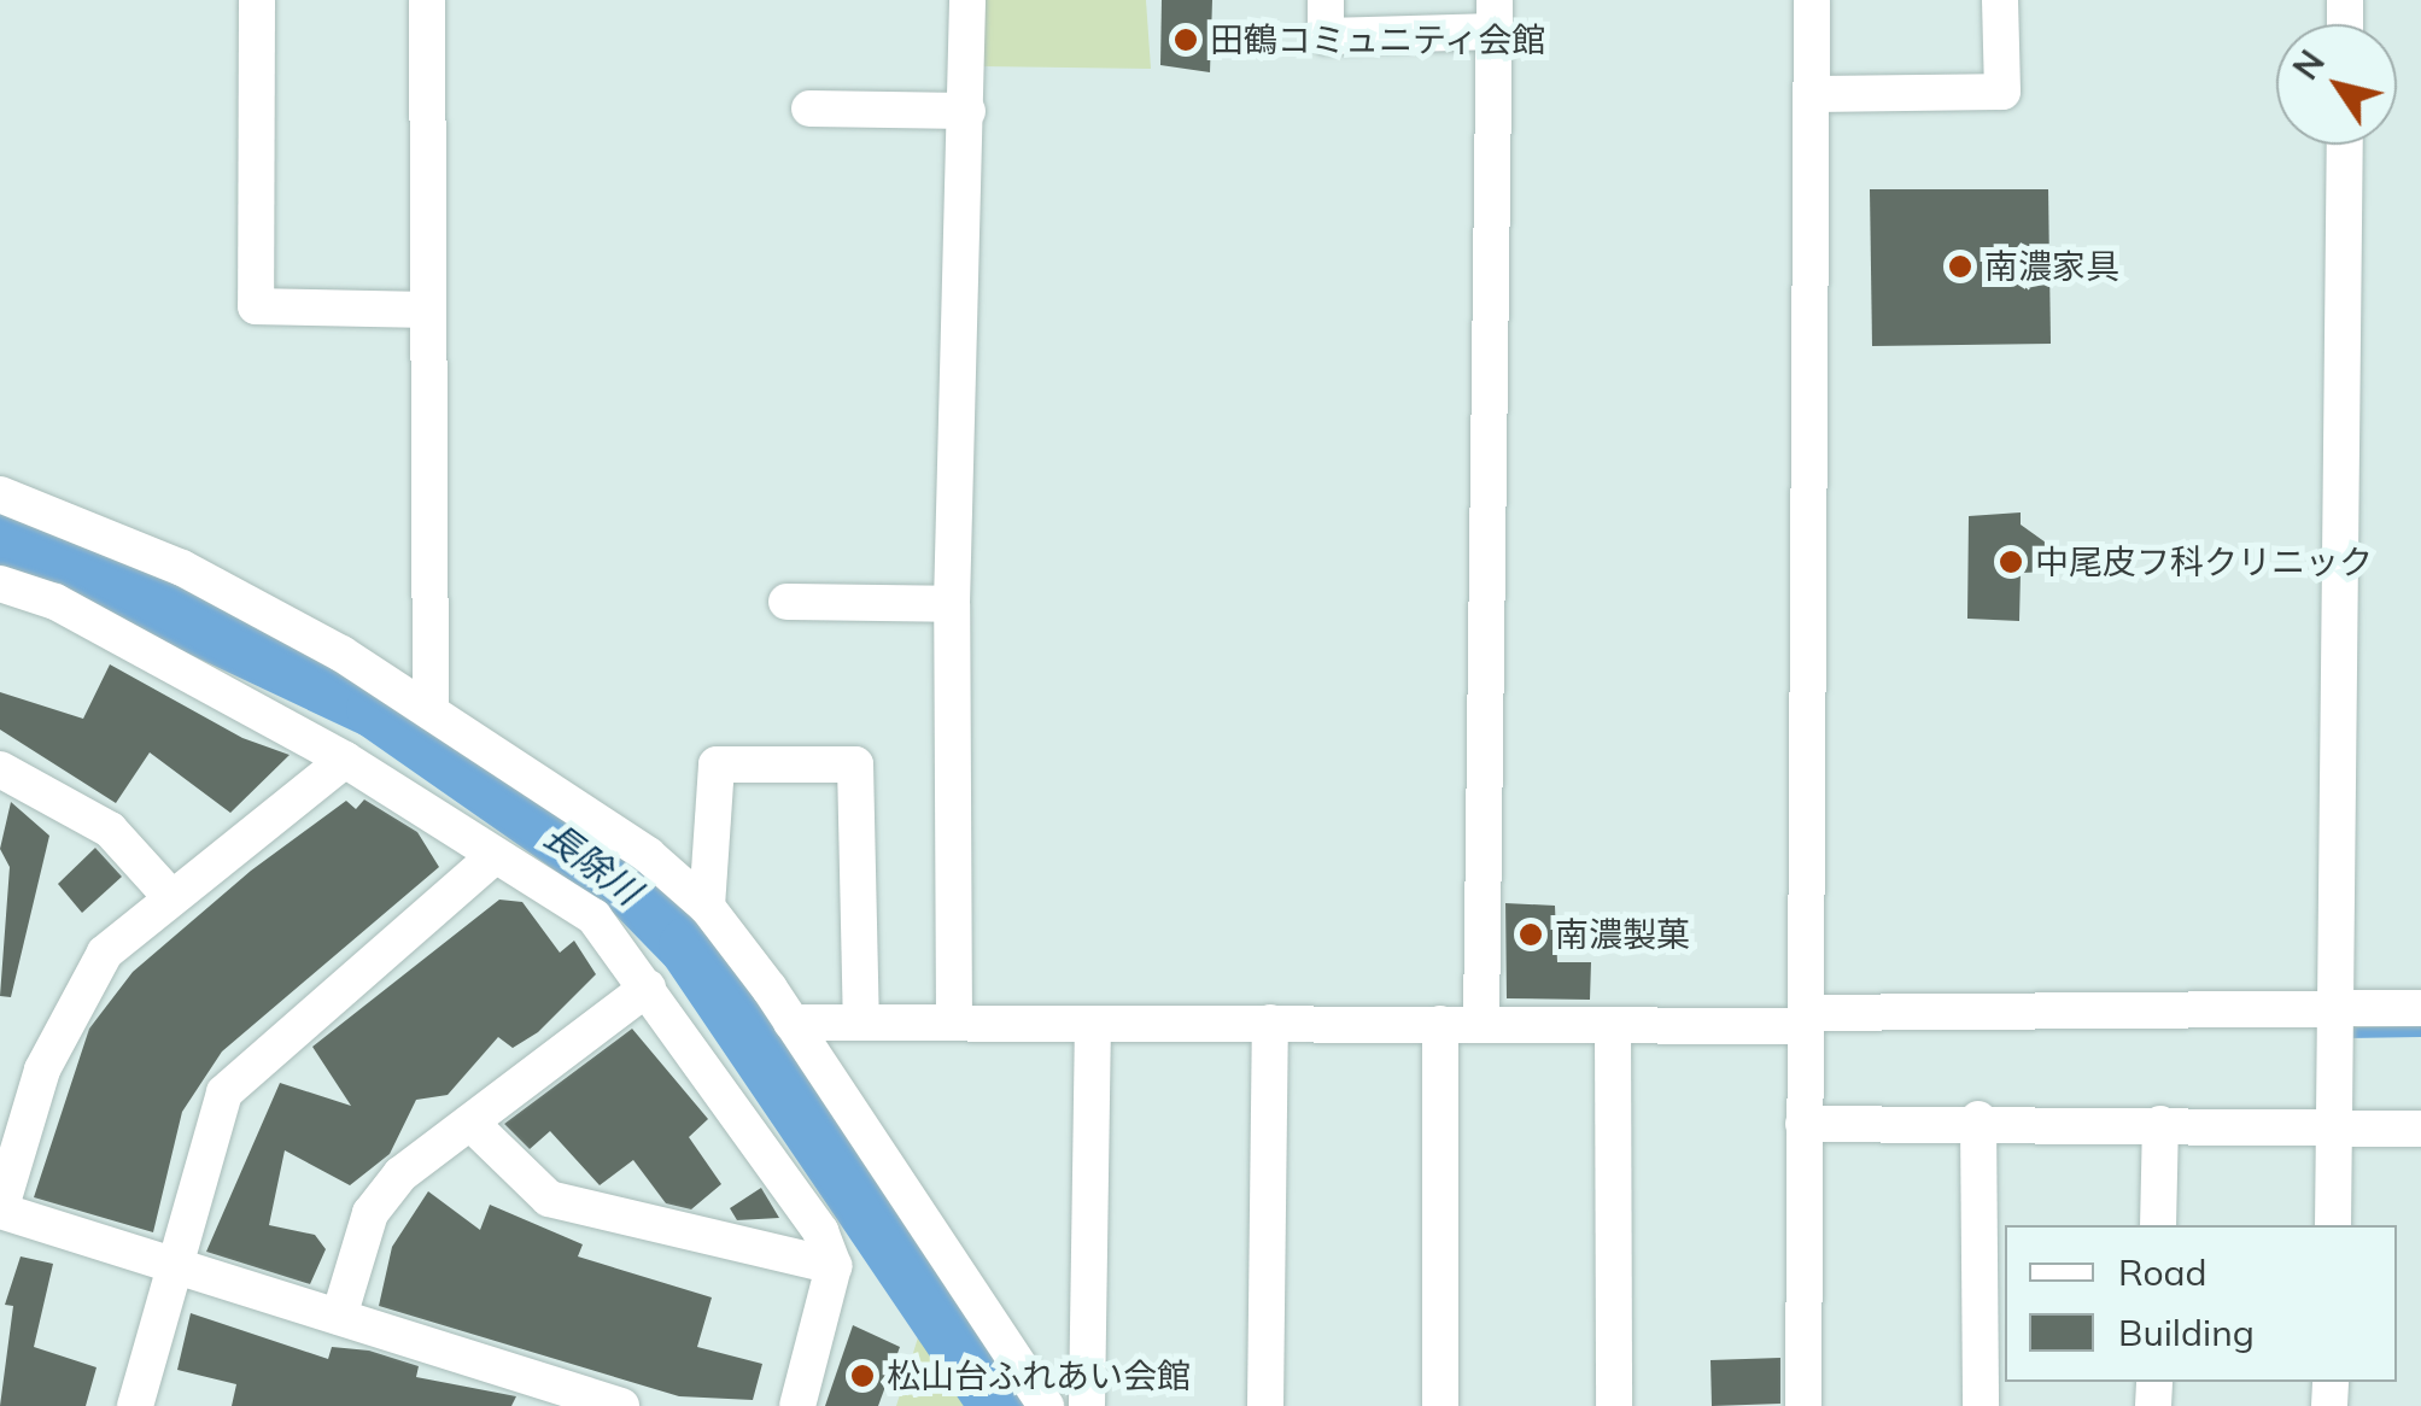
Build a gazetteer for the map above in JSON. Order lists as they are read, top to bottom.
{
  "water": ["長除川"],
  "places": [
    "田鶴コミュニティ会館",
    "南濃家具",
    "中尾皮フ科クリニック",
    "南濃製菓",
    "松山台ふれあい会館"
  ],
  "legend": ["Road", "Building"],
  "north": "top left"
}
